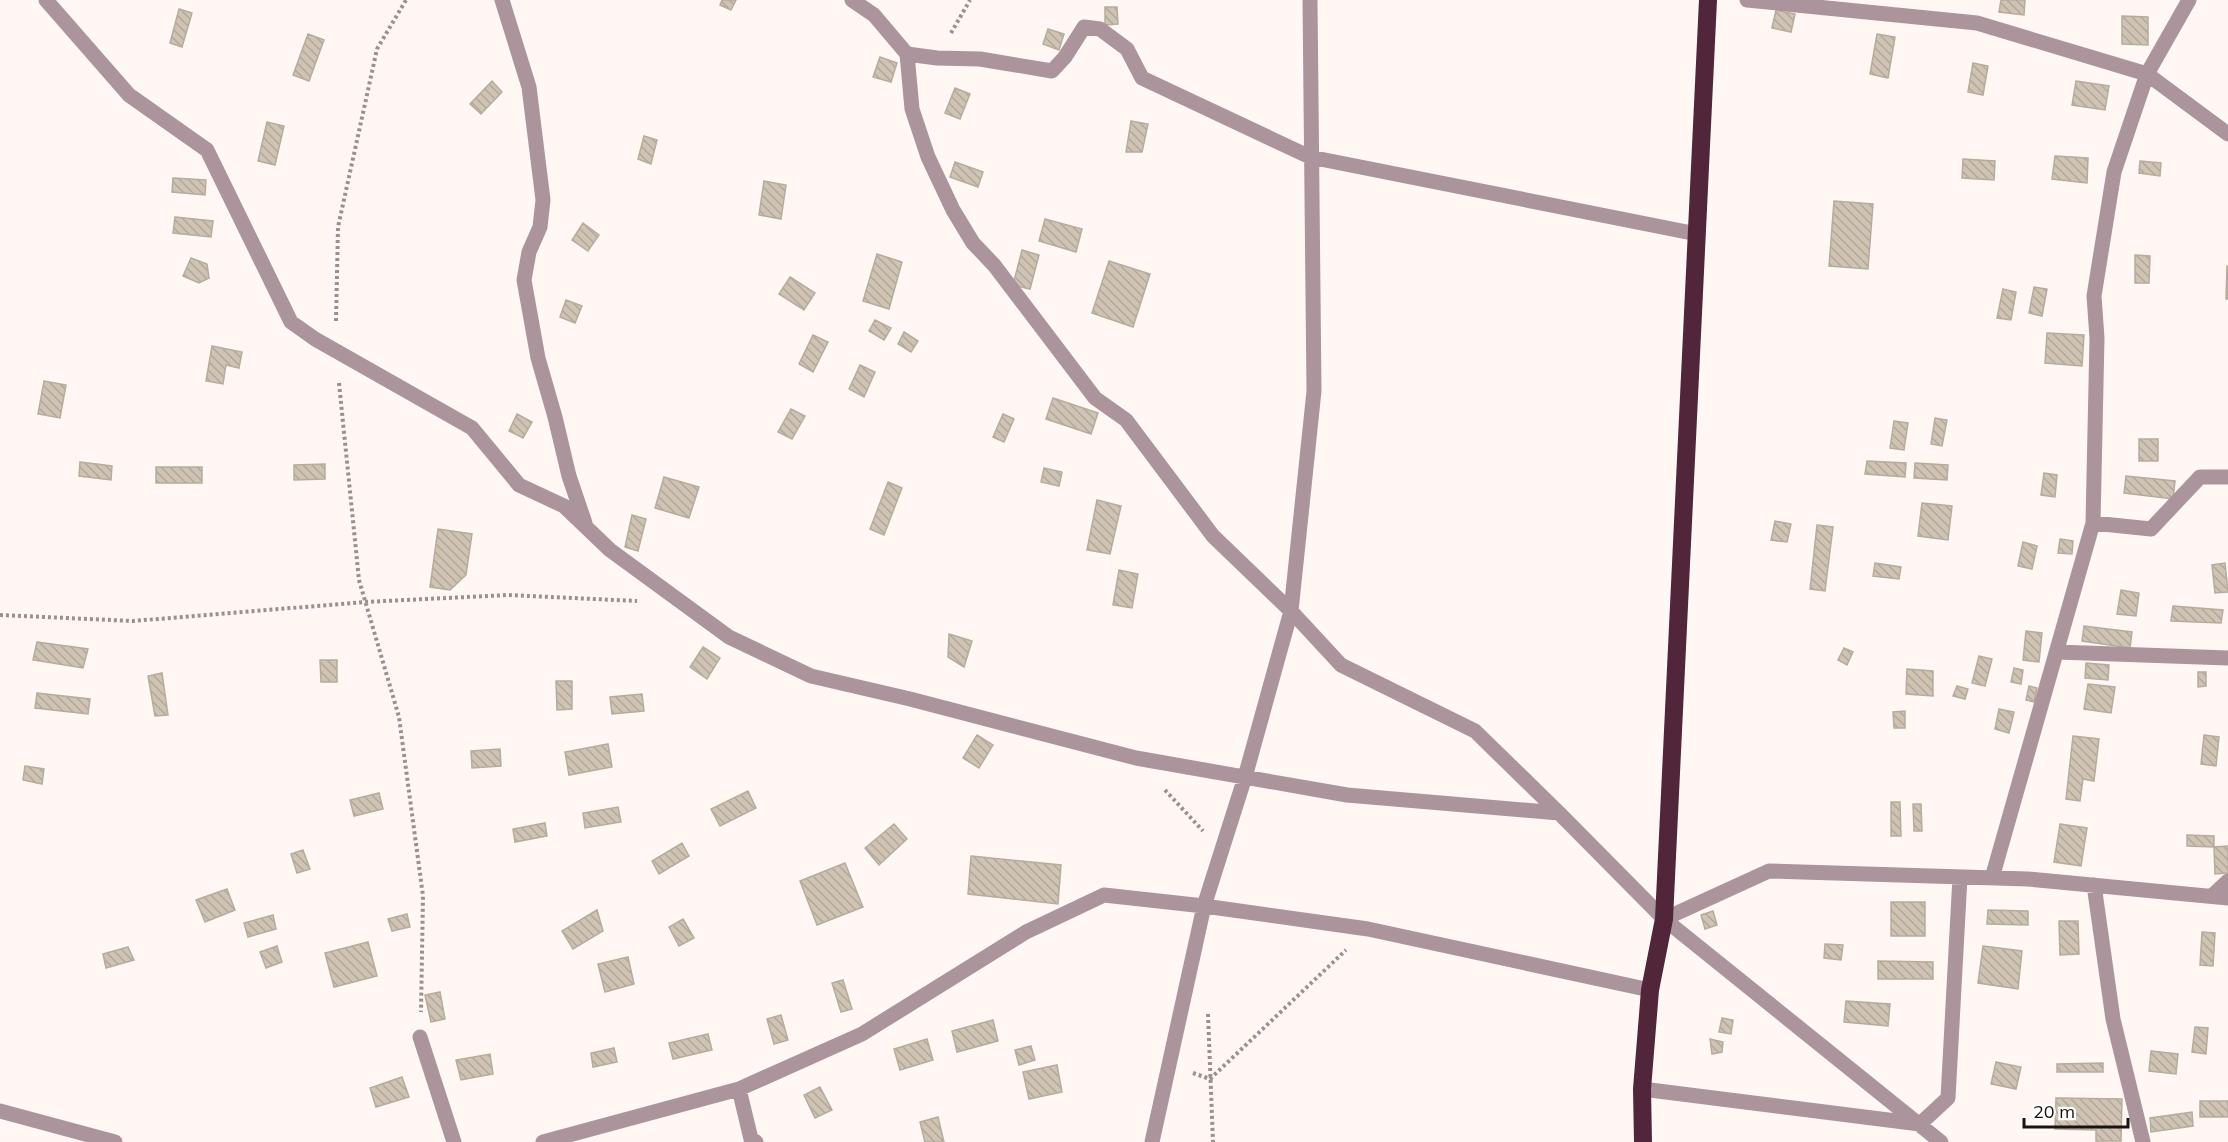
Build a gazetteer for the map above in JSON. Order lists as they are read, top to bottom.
{
  "scale_bar": "20 m"
}
